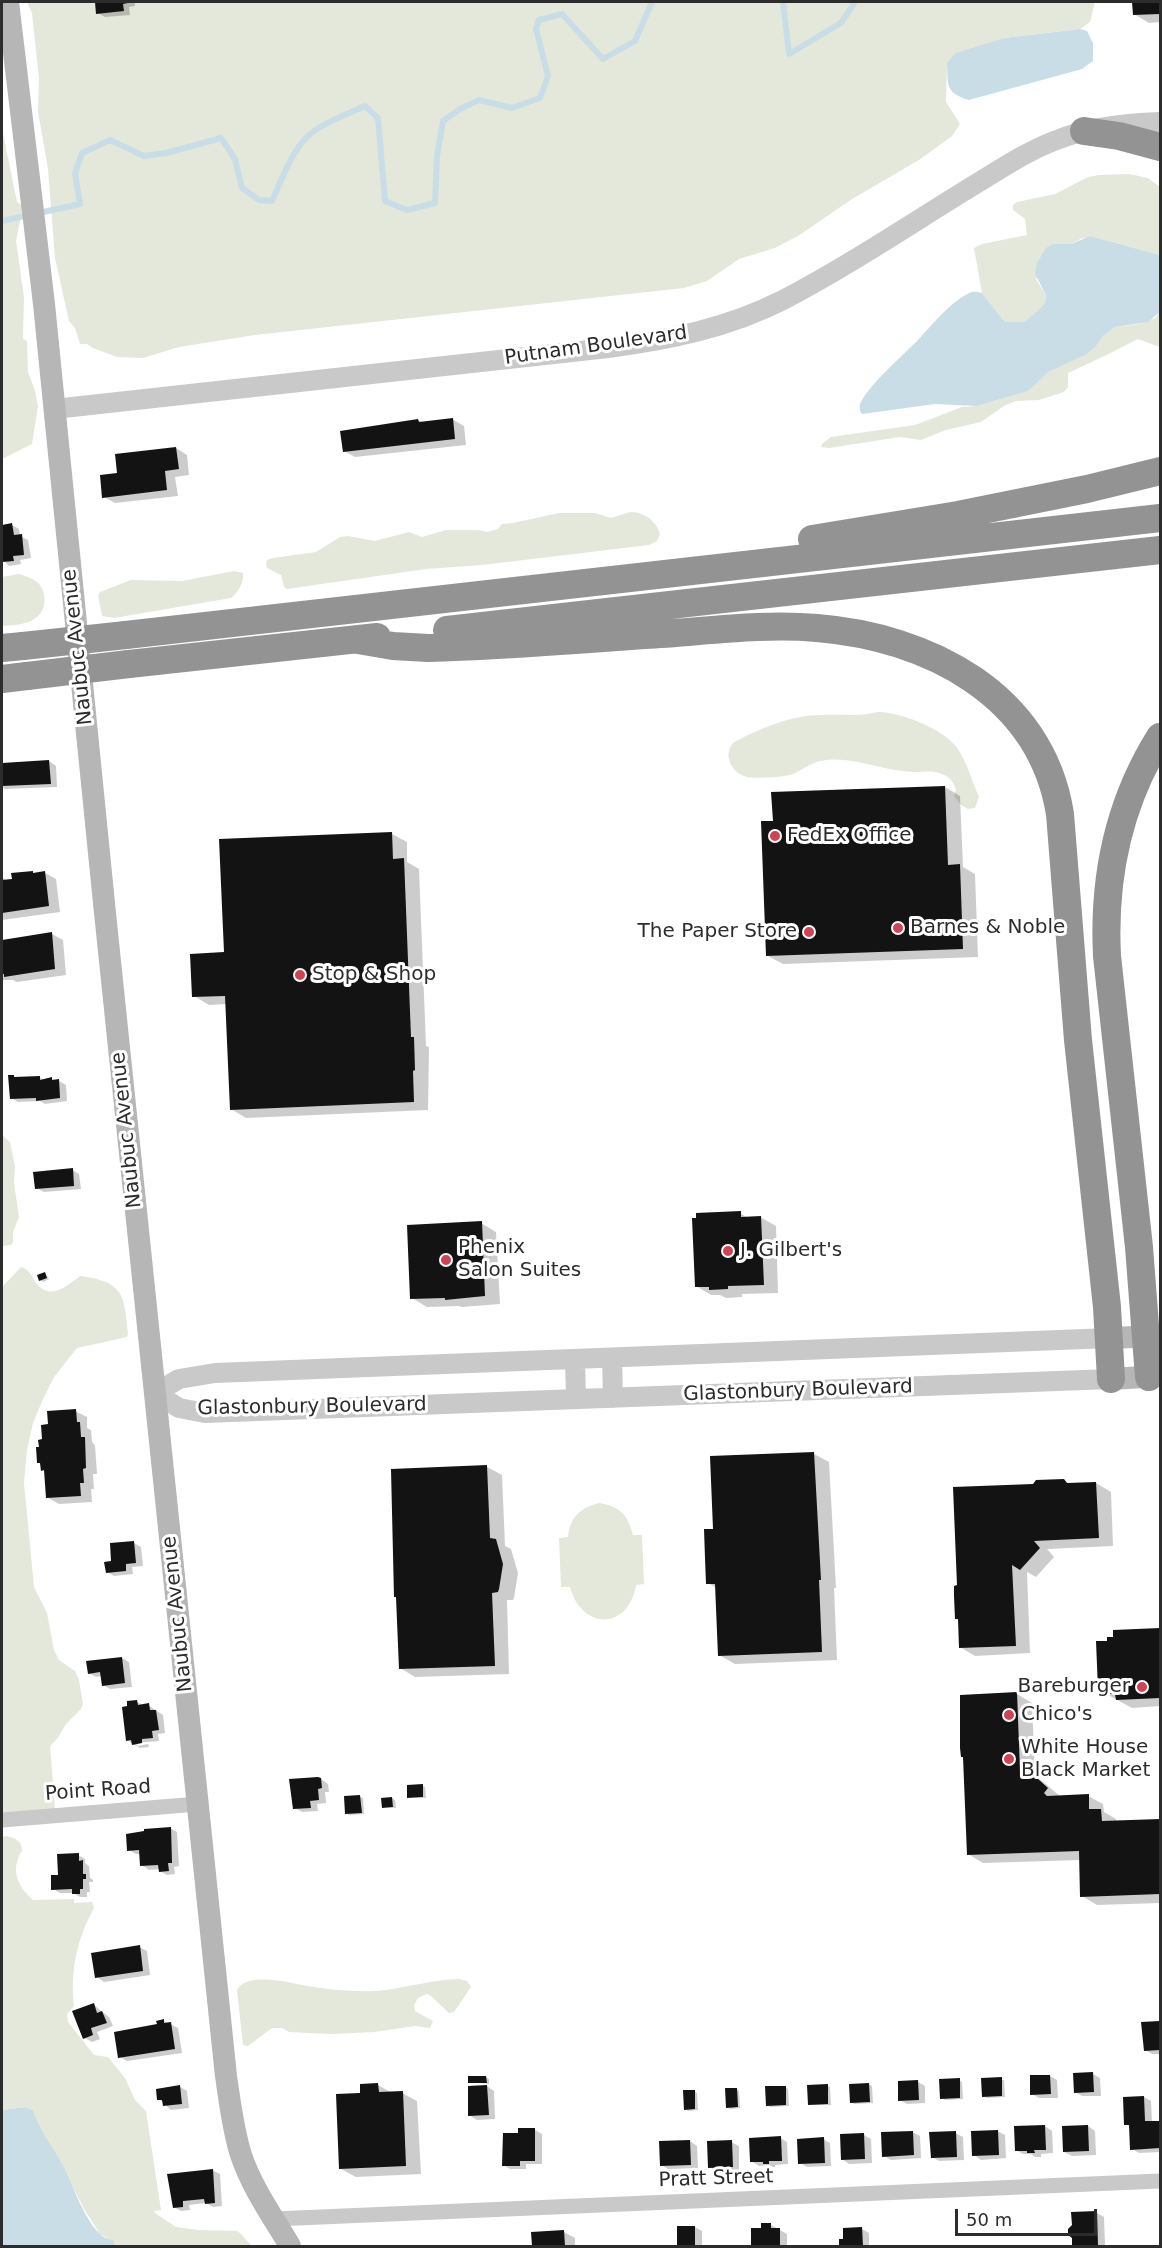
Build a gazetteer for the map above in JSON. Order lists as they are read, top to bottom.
{
  "streets": {
    "main road": ["Naubuc Avenue", "Glastonbury Boulevard"],
    "street": ["Putnam Boulevard", "Point Road", "Pratt Street"]
  },
  "crossings": [
    ["Putnam Boulevard", "Naubuc Avenue"],
    ["Naubuc Avenue", "Glastonbury Boulevard"],
    ["Naubuc Avenue", "Point Road"],
    ["Naubuc Avenue", "Pratt Street"]
  ],
  "places": [
    "FedEx Office",
    "Barnes & Noble",
    "The Paper Store",
    "Stop & Shop",
    "J. Gilbert's",
    "Phenix Salon Suites",
    "Bareburger",
    "Chico's",
    "White House Black Market"
  ],
  "scale_bar": "50 m"
}
